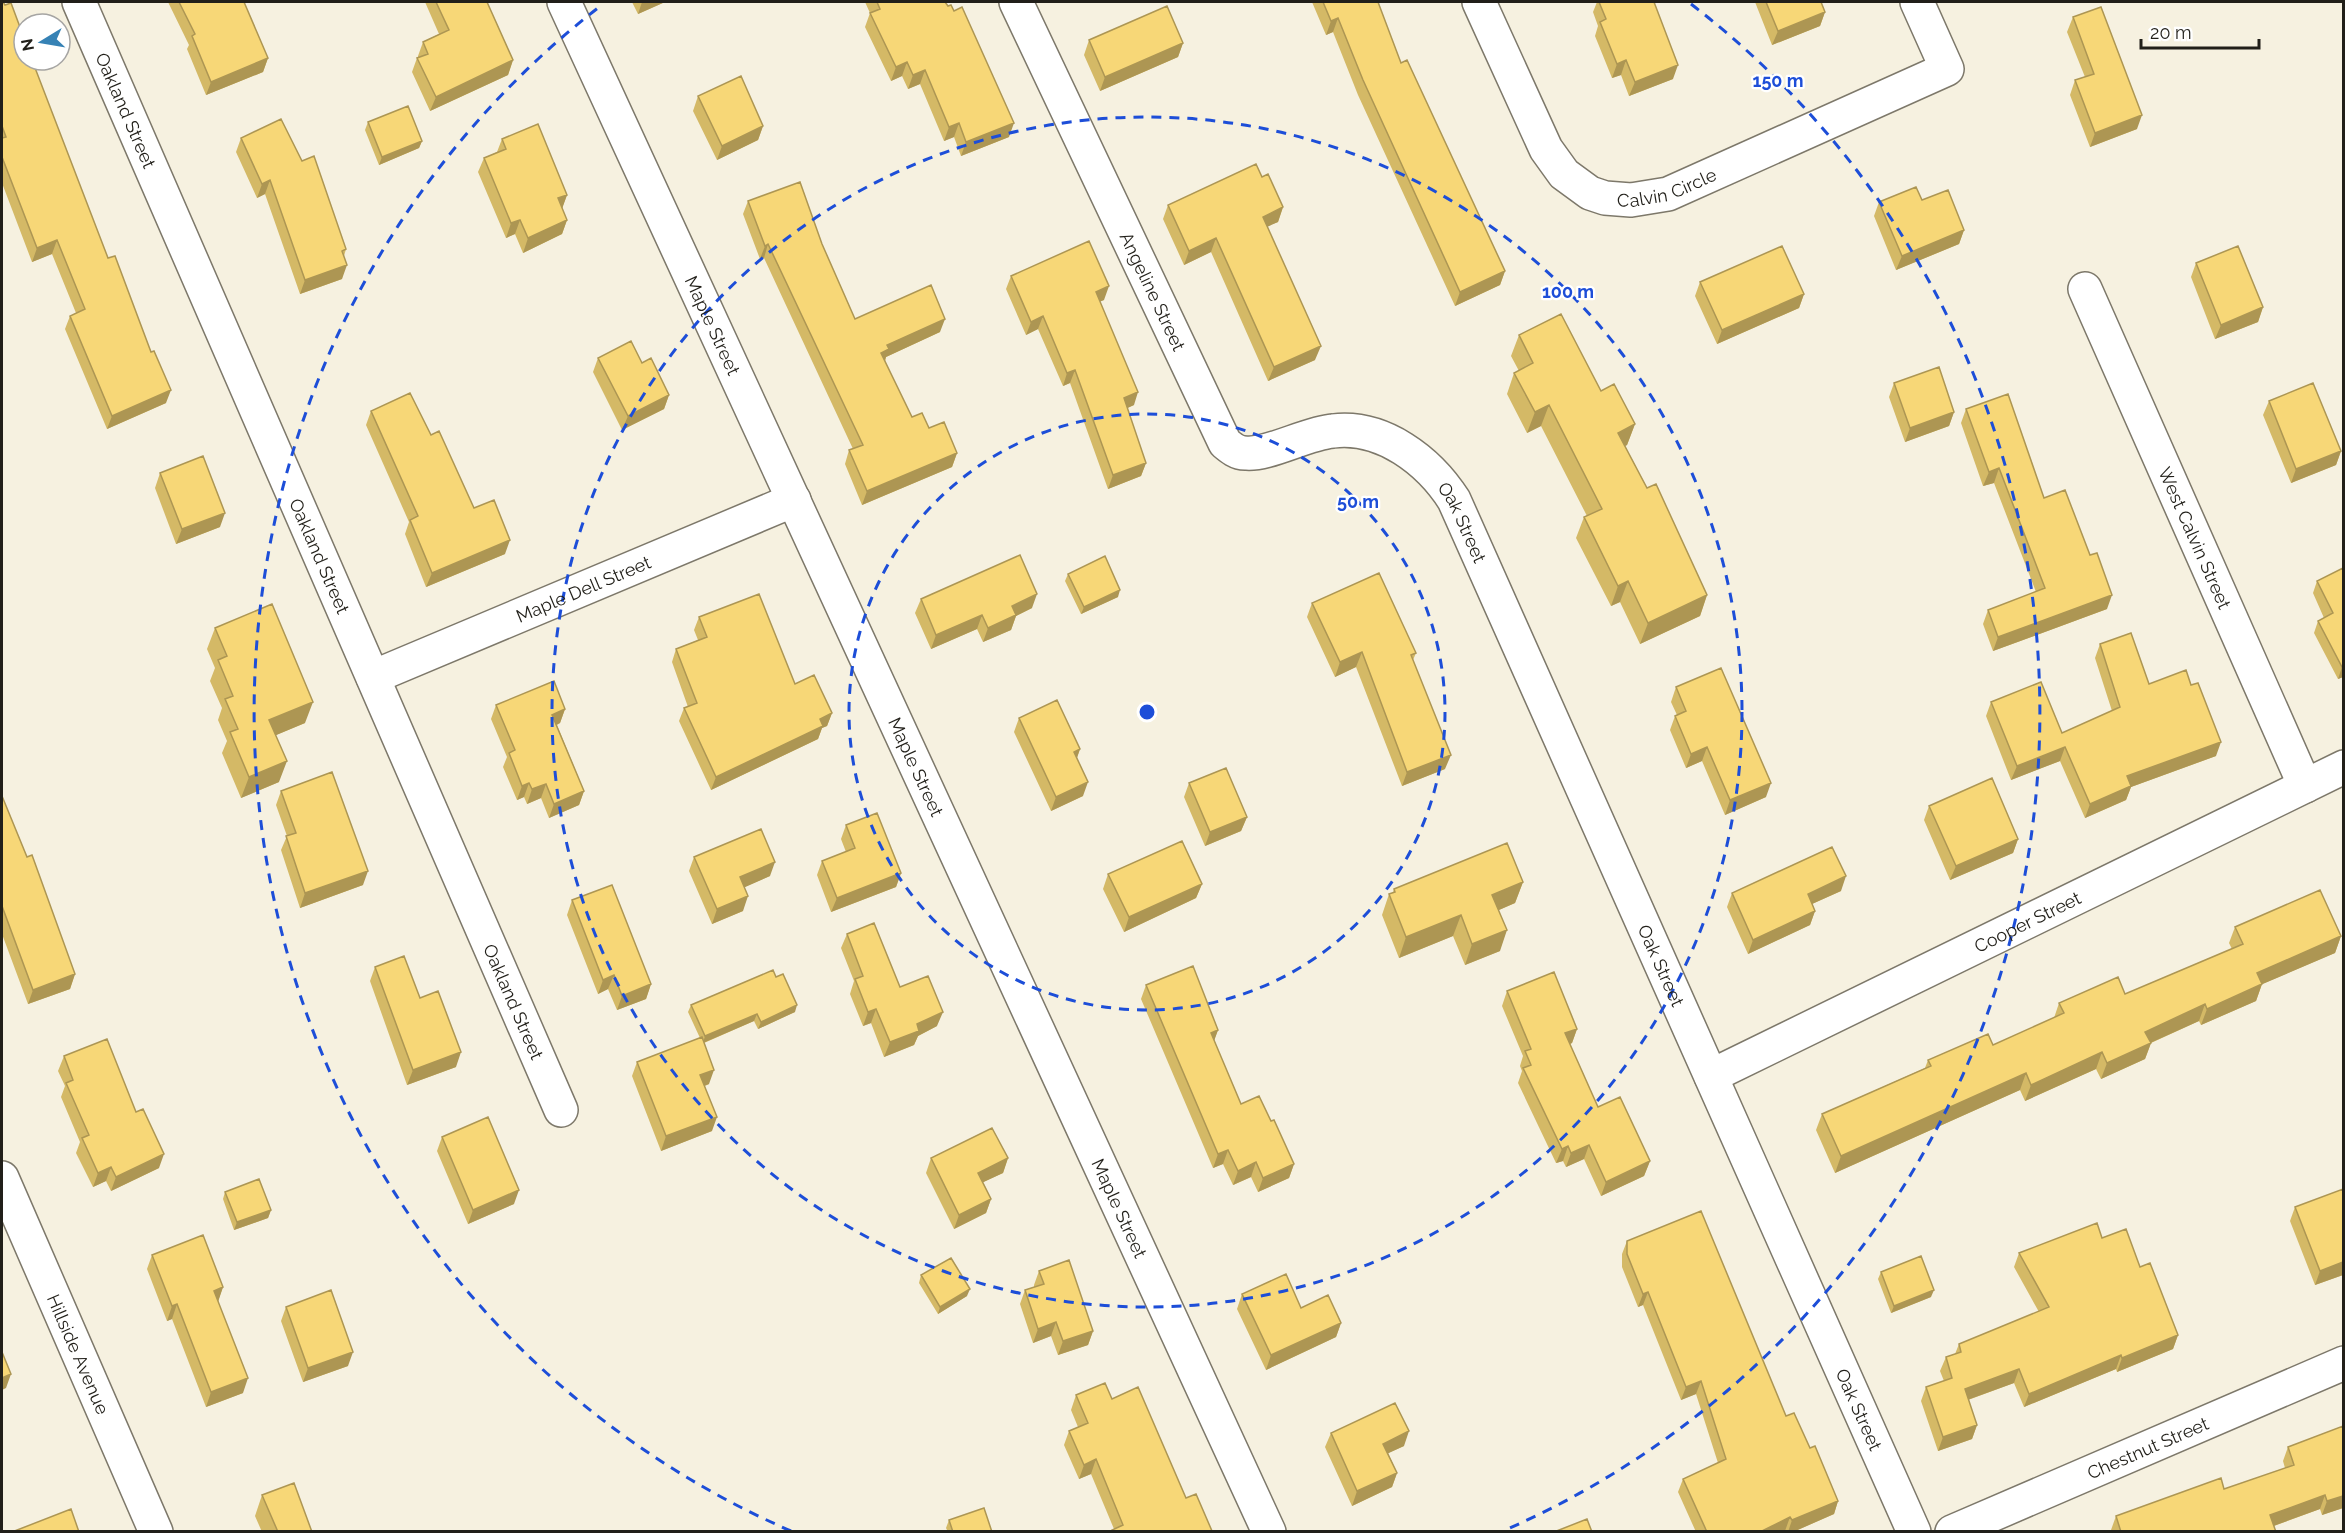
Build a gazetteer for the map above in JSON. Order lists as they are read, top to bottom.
{
  "streets": {
    "street": [
      "Oakland Street",
      "Calvin Circle",
      "Angeline Street",
      "Maple Street",
      "Oak Street",
      "West Calvin Street",
      "Maple Dell Street",
      "Cooper Street",
      "Hillside Avenue",
      "Chestnut Street"
    ]
  },
  "crossings": [
    ["Oakland Street", "Maple Dell Street"],
    ["Angeline Street", "Oak Street"],
    ["Maple Street", "Maple Dell Street"],
    ["Oak Street", "Cooper Street"],
    ["West Calvin Street", "Cooper Street"]
  ],
  "scale_bar": "20 m",
  "north": "left",
  "rings": ["150 m", "100 m", "50 m"]
}
